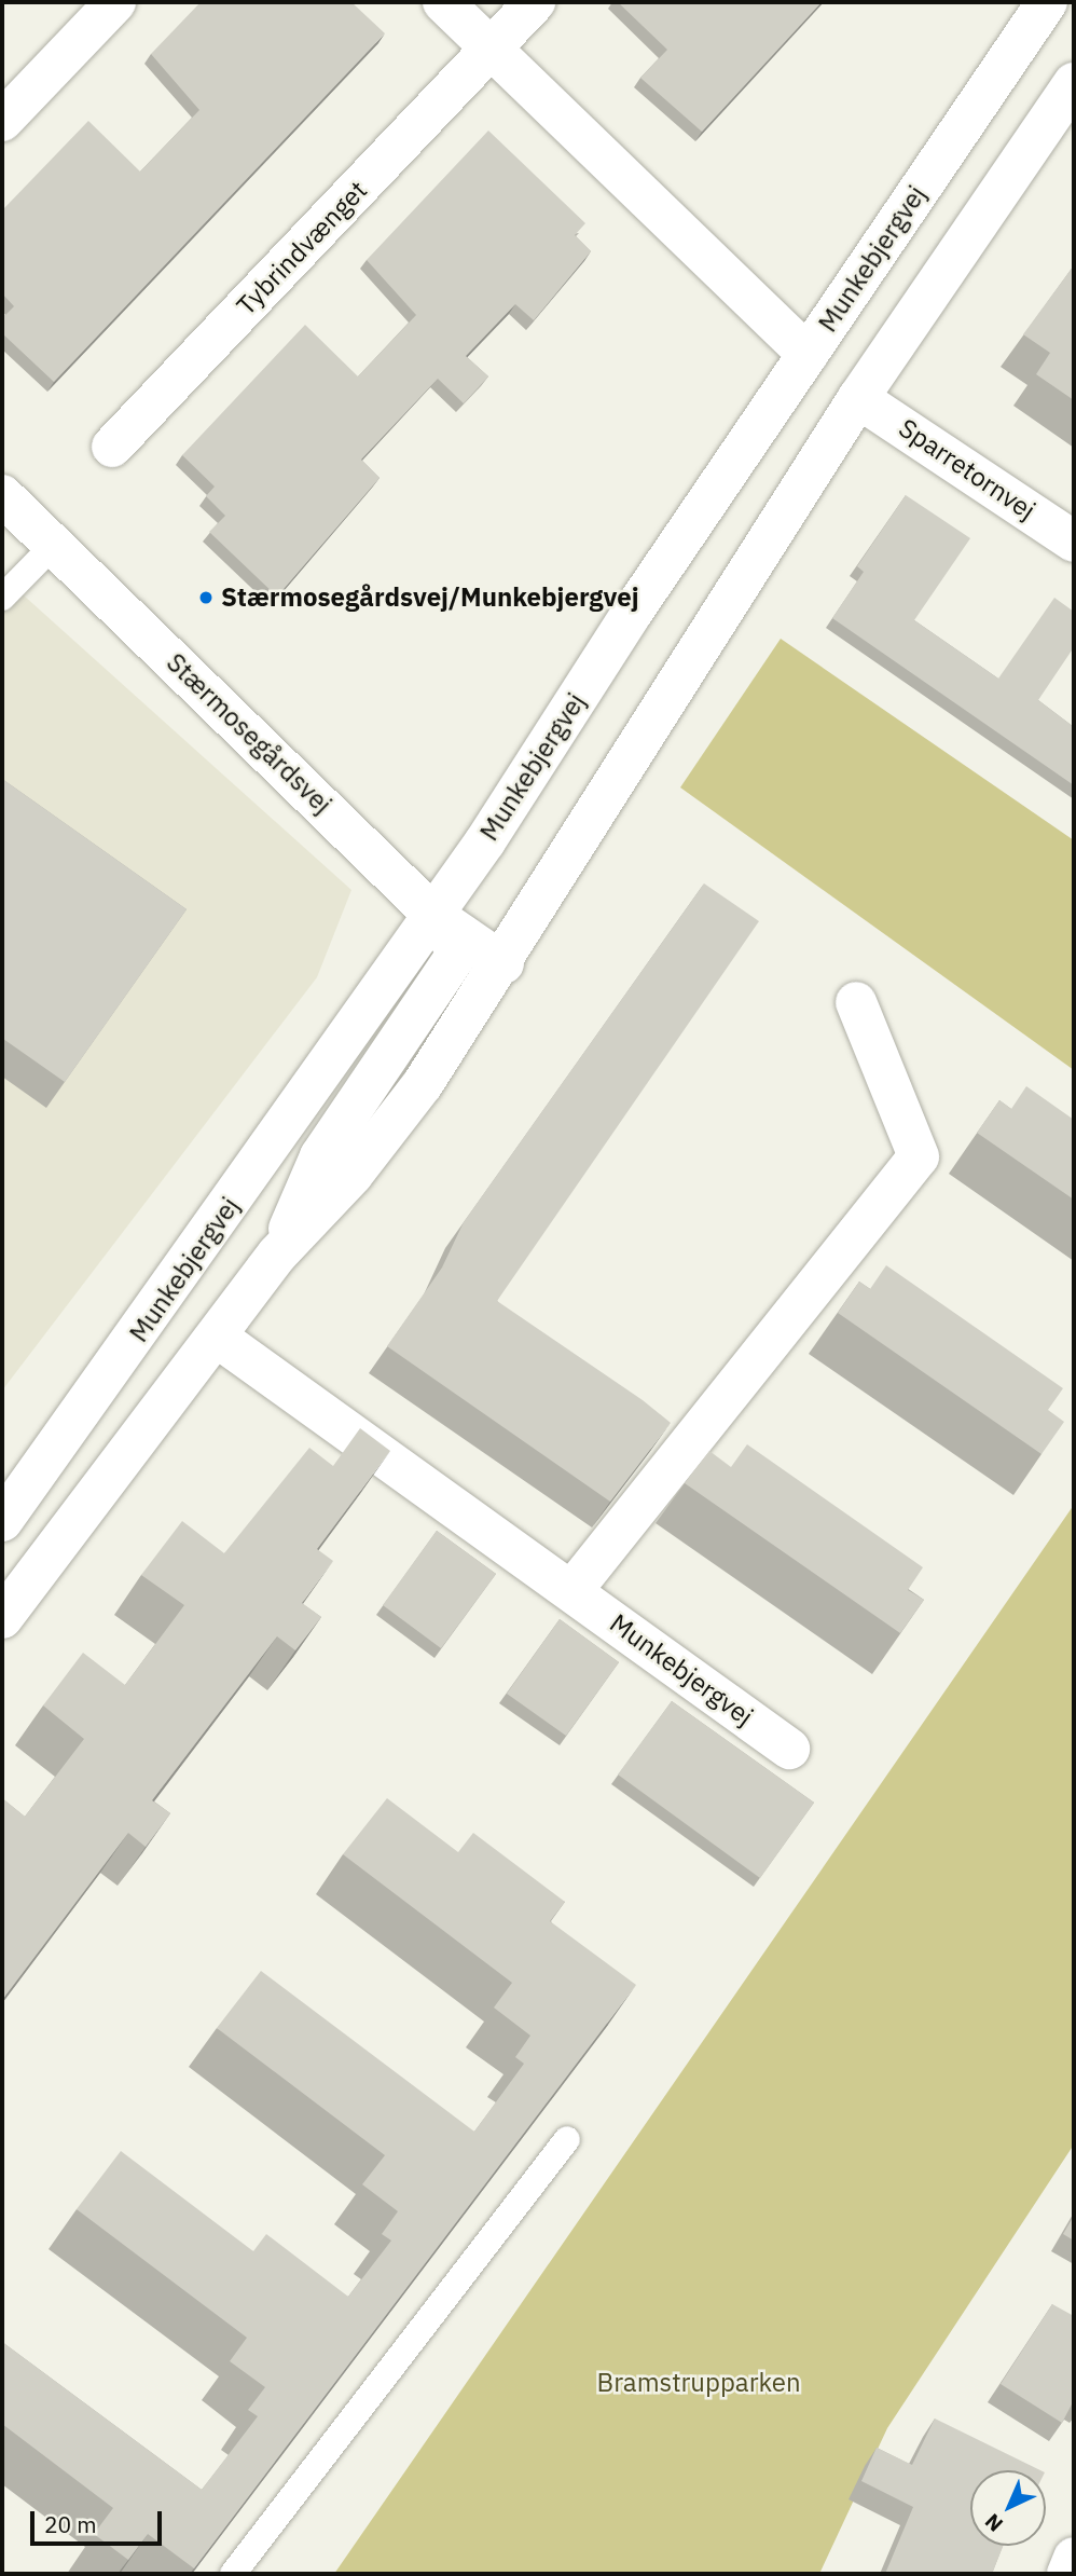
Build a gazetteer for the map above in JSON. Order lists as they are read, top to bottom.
{
  "streets": {
    "street": [
      "Tybrindvænget",
      "Munkebjergvej",
      "Sparretornvej",
      "Stærmosegårdsvej"
    ]
  },
  "crossings": [
    ["Munkebjergvej", "Stærmosegårdsvej"]
  ],
  "parks": ["Bramstrupparken"],
  "places": ["Stærmosegårdsvej/Munkebjergvej"],
  "scale_bar": "20 m",
  "north": "bottom left"
}
